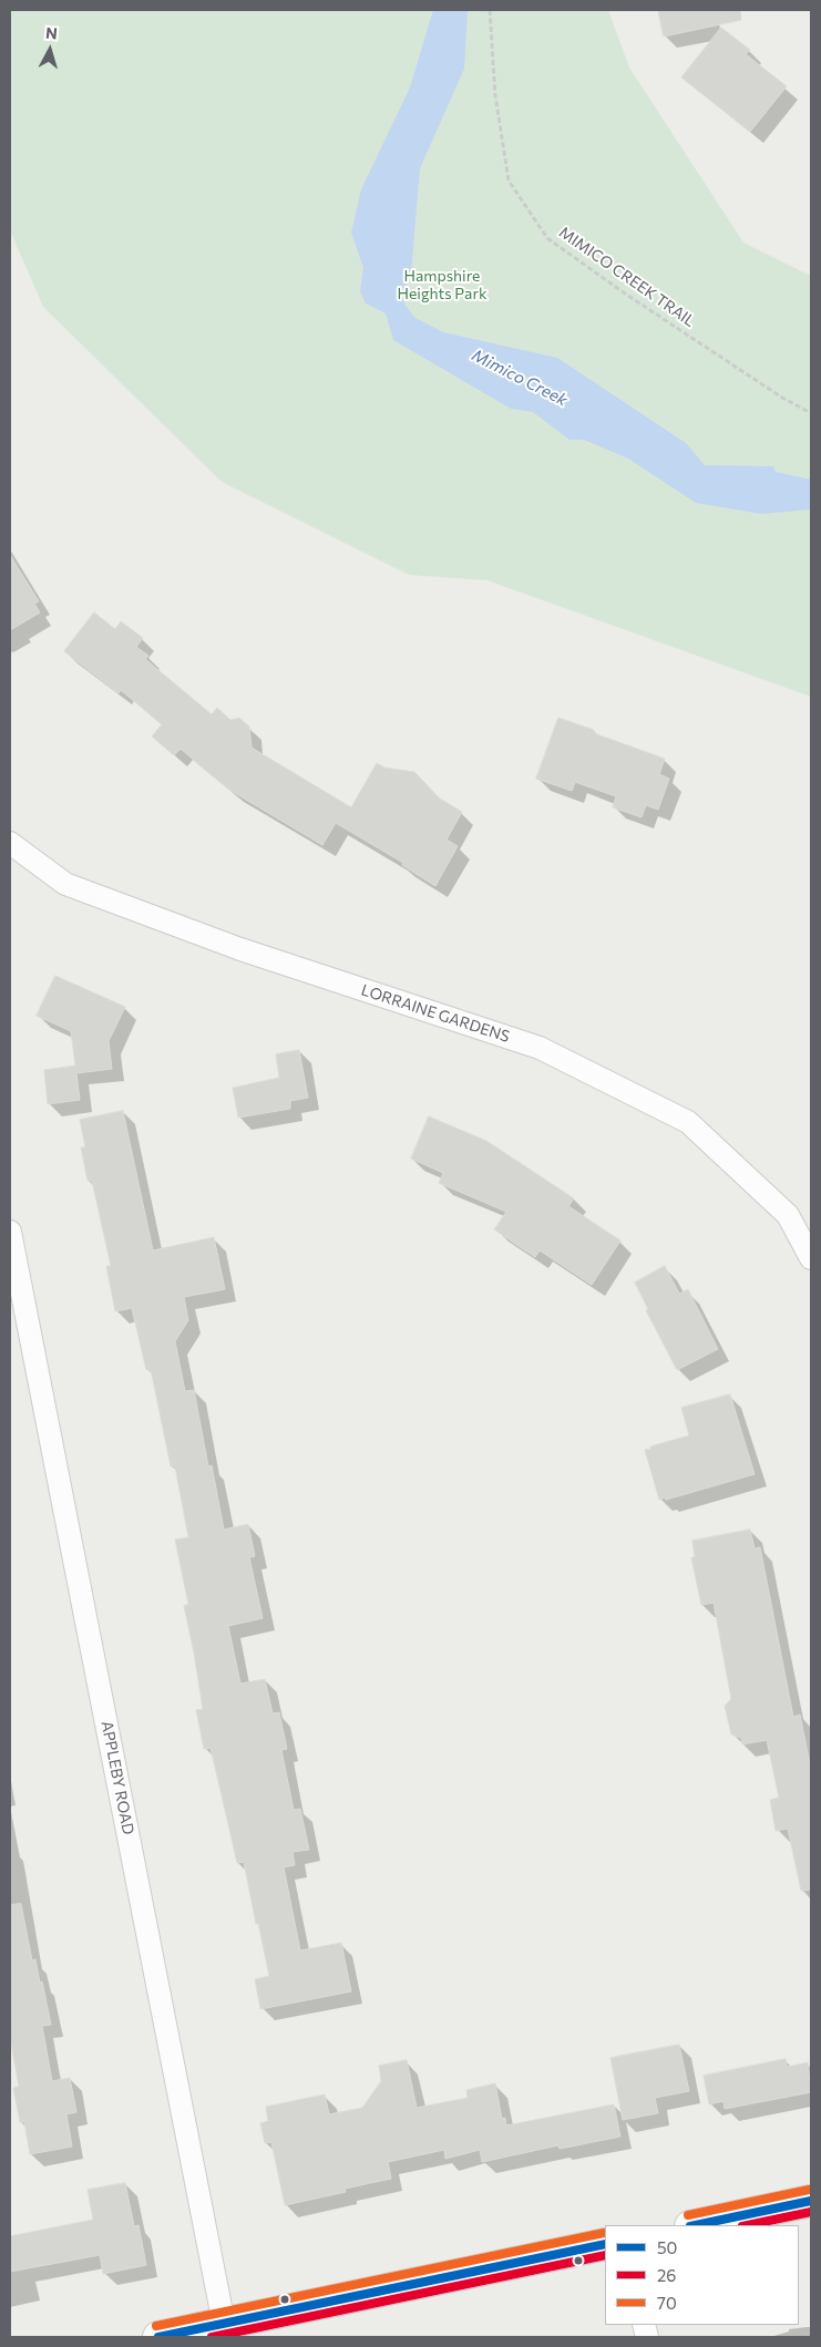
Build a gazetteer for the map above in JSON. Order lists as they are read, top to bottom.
{
  "streets": {
    "street": ["LORRAINE GARDENS", "APPLEBY ROAD"],
    "path": ["MIMICO CREEK TRAIL"]
  },
  "water": ["Mimico Creek"],
  "parks": ["Hampshire Heights Park"],
  "lines": ["transit line 70", "transit line 50", "transit line 26"],
  "legend": ["50", "26", "70"],
  "north": "top"
}
